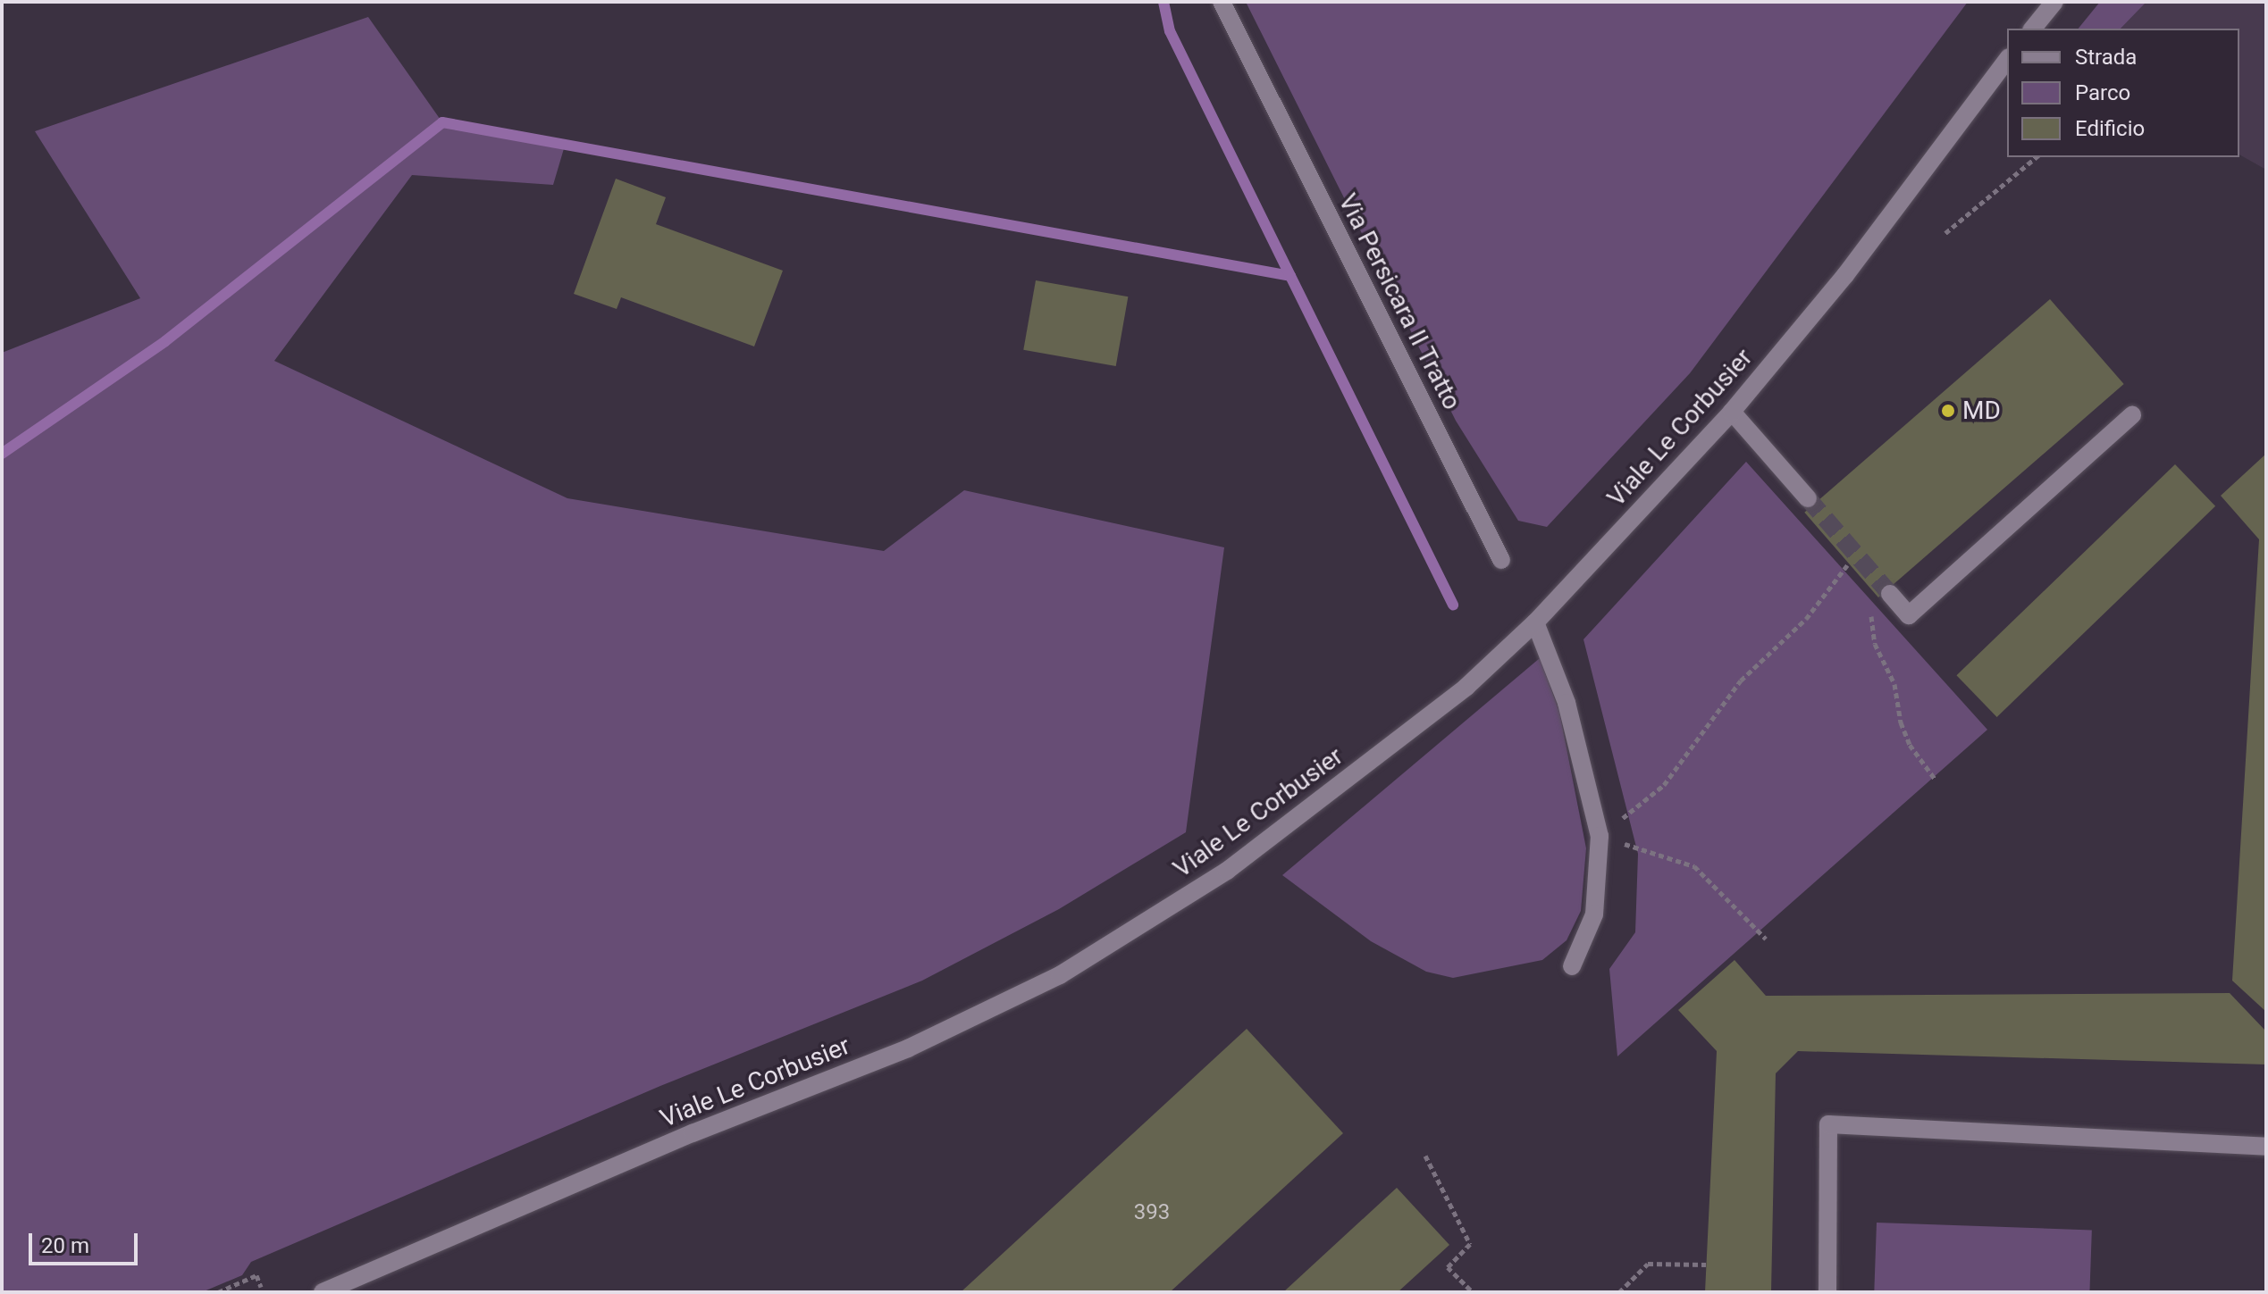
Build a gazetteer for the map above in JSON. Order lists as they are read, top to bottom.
{
  "streets": {
    "street": ["Via Persicara II Tratto", "Viale Le Corbusier"]
  },
  "places": ["MD"],
  "house_numbers": ["393"],
  "legend": ["Strada", "Parco", "Edificio"],
  "scale_bar": "20 m"
}
